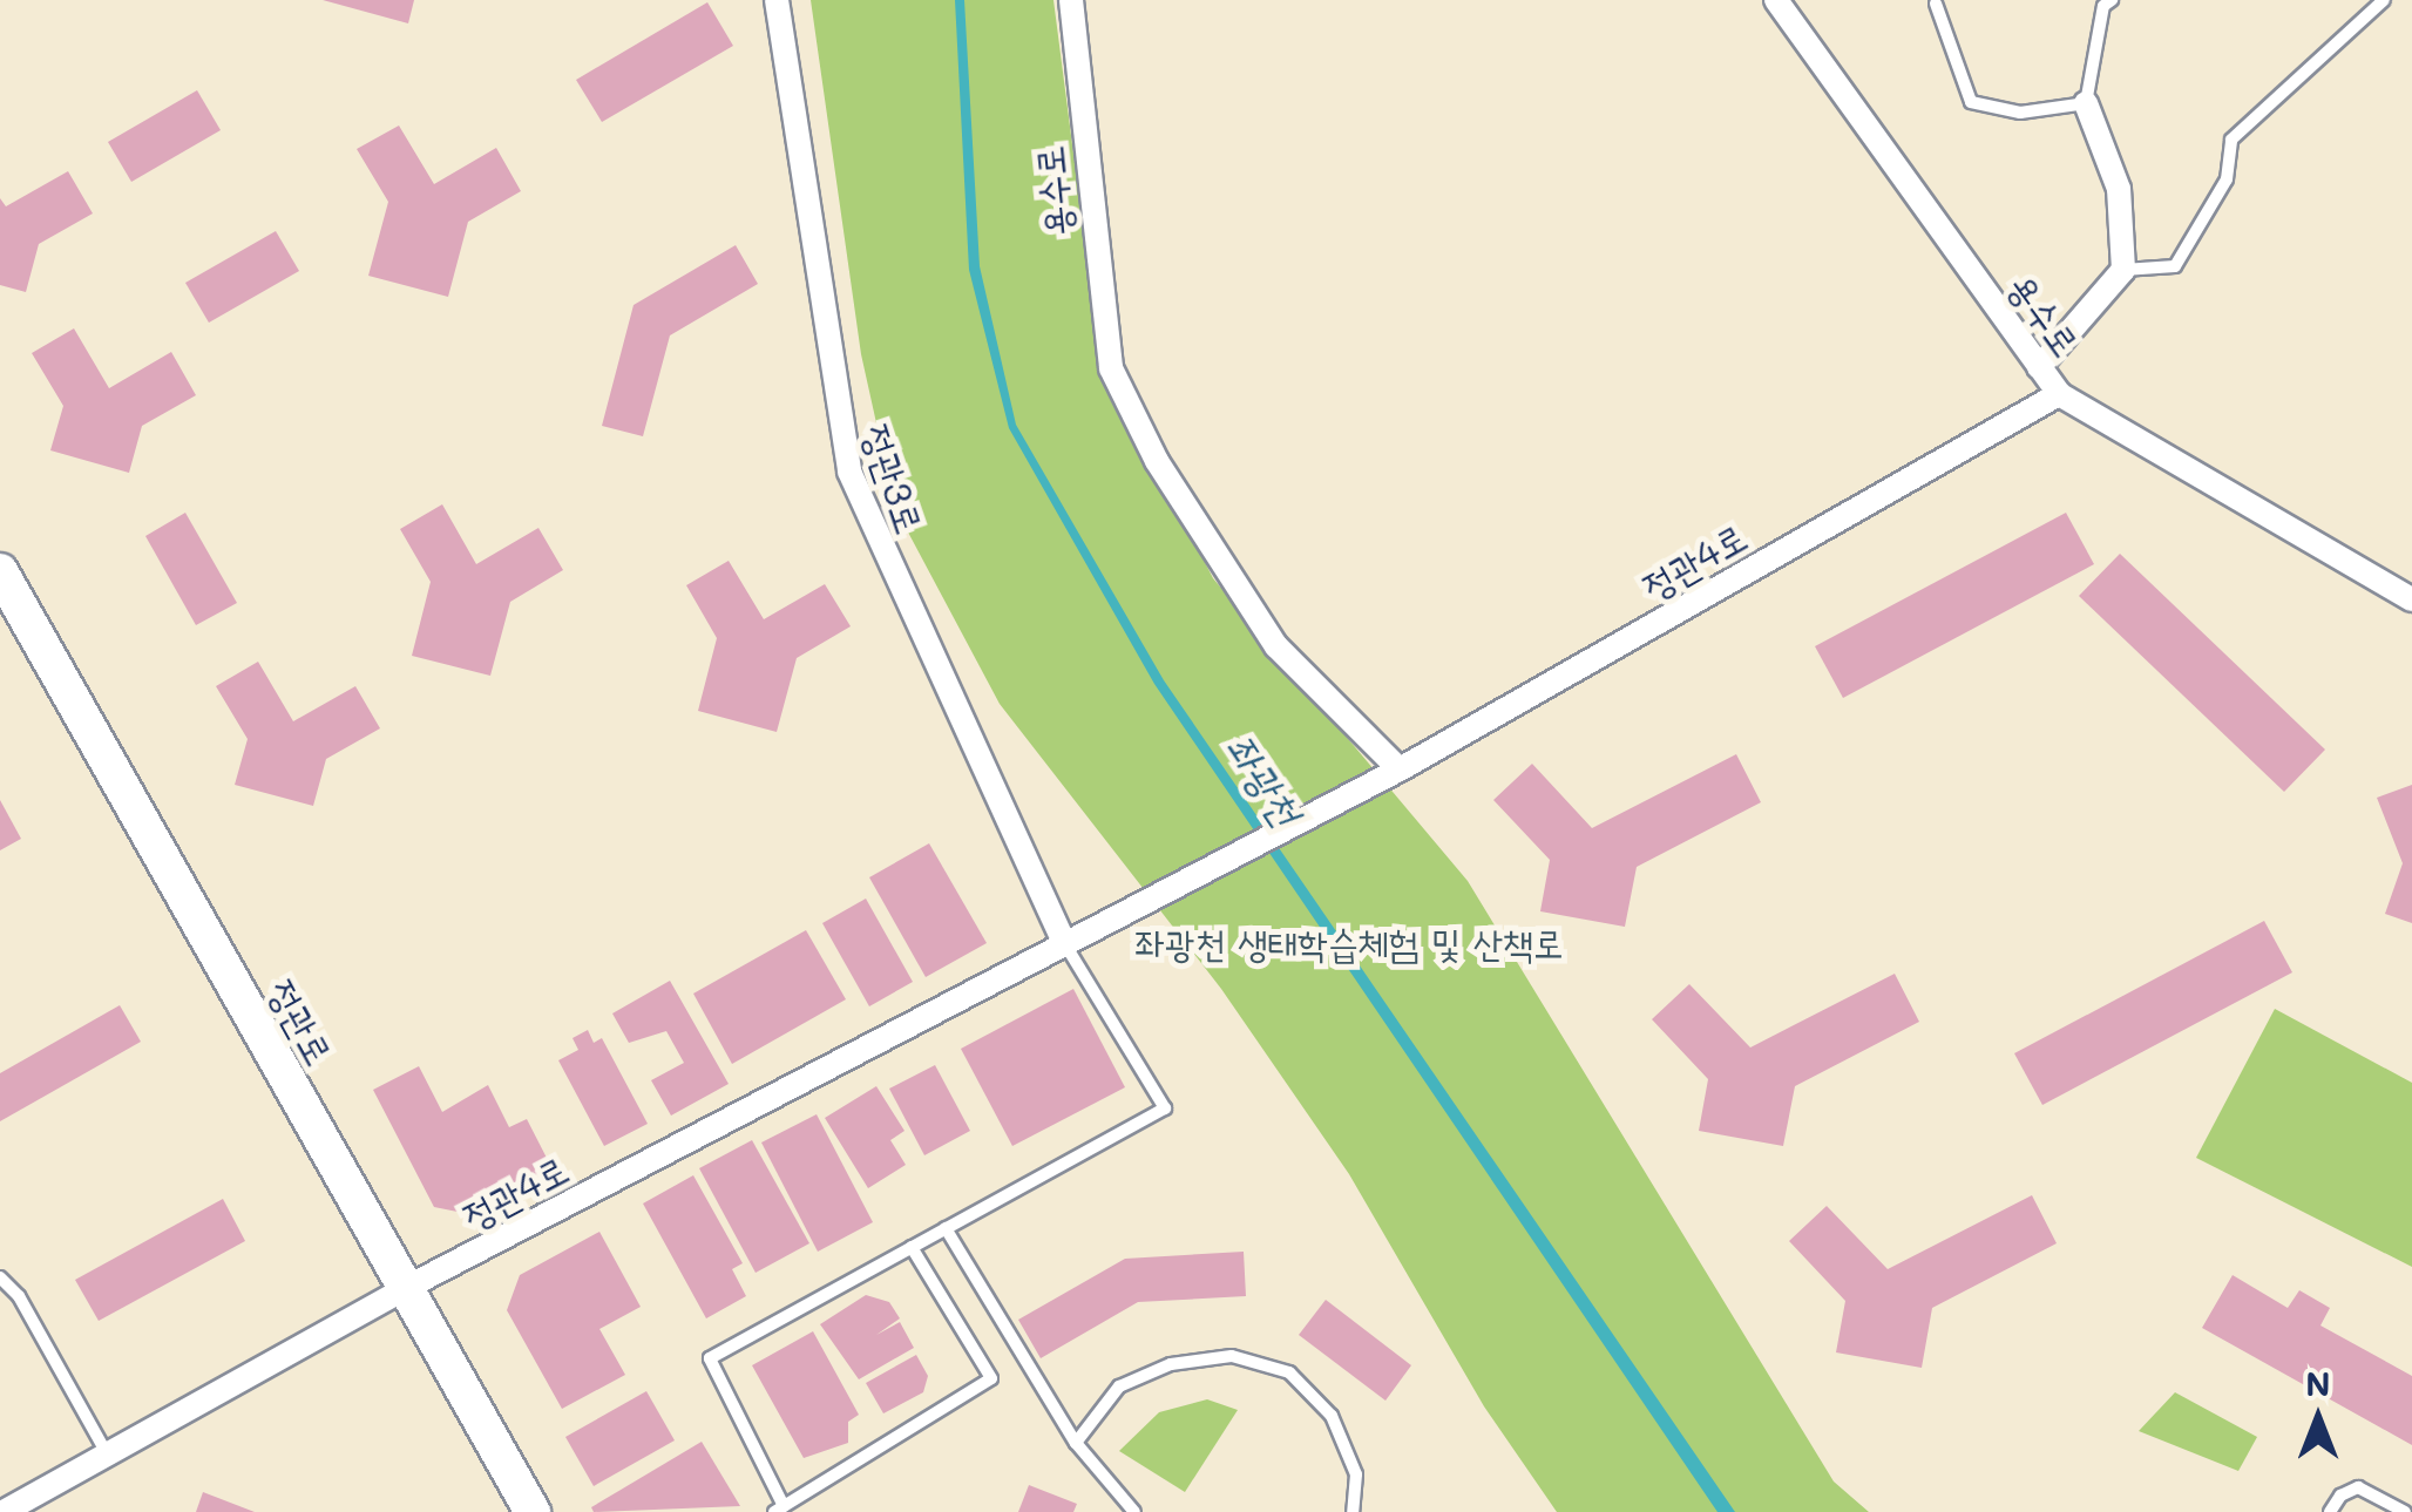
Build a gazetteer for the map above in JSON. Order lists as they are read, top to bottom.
{
  "streets": {
    "street": [
      "용수로",
      "정관3로",
      "정관4로",
      "정관로"
    ]
  },
  "crossings": [
    ["용수로", "정관4로"],
    ["정관3로", "정관4로"],
    ["정관4로", "정관로"]
  ],
  "water": ["좌광천"],
  "parks": ["좌광천 생태학습체험 및 산책로"],
  "north": "top"
}
